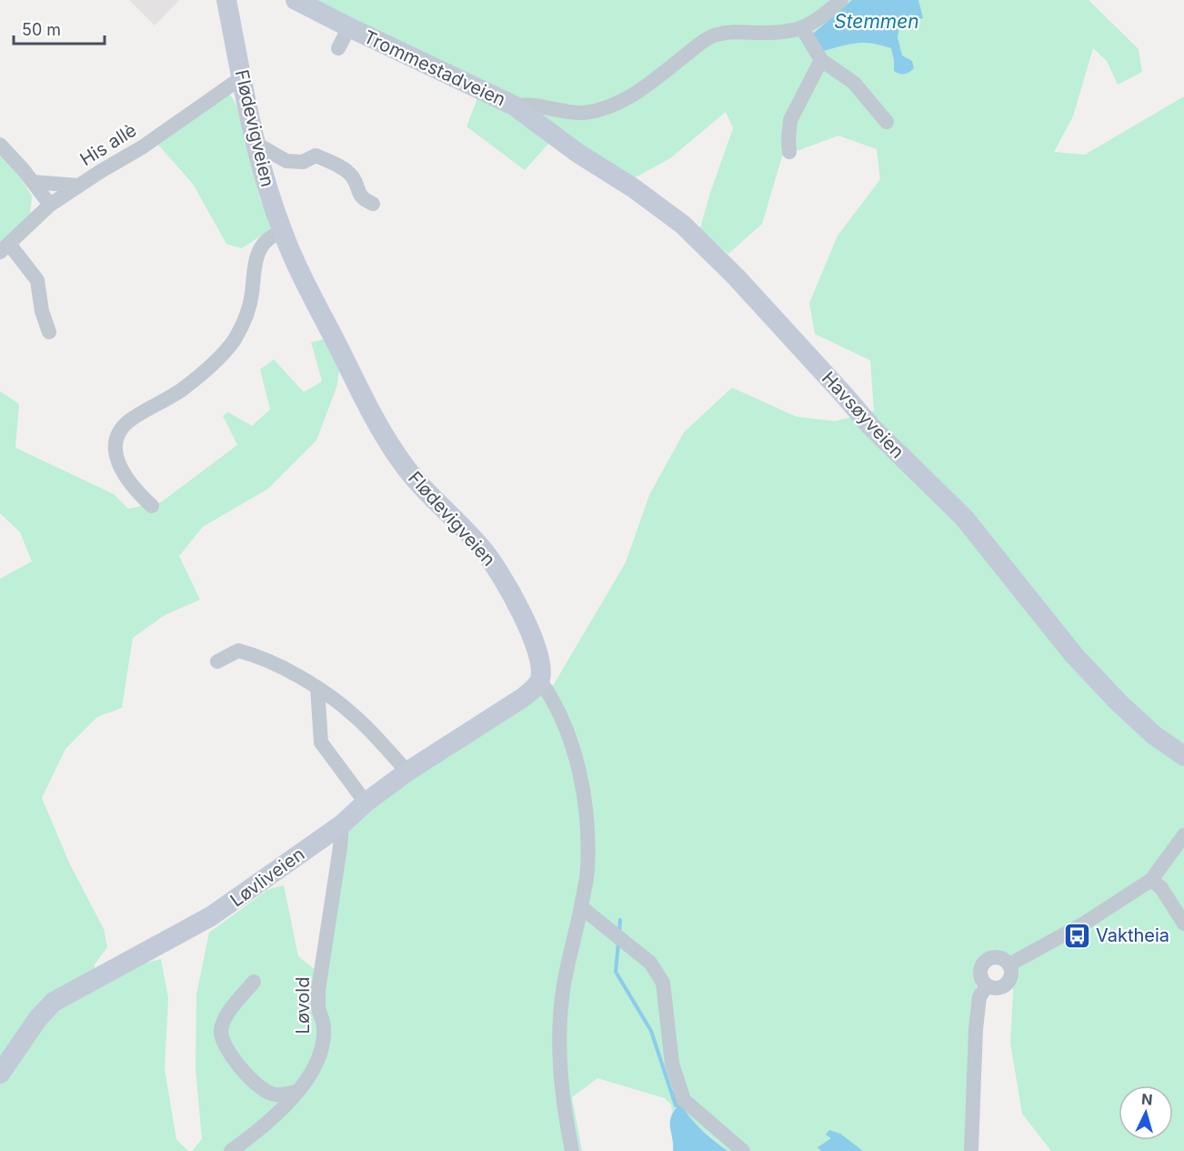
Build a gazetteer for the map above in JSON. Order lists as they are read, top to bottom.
{
  "streets": {
    "main road": [
      "Trommestadveien",
      "Flødevigveien",
      "Havsøyveien",
      "Løvliveien"
    ],
    "street": ["His allè", "Løvold"]
  },
  "crossings": [
    ["Trommestadveien", "Havsøyveien"],
    ["Flødevigveien", "His allè"],
    ["Flødevigveien", "Løvliveien"],
    ["Løvliveien", "Løvold"]
  ],
  "water": ["Stemmen"],
  "places": {
    "bus stop": ["Vaktheia"]
  },
  "scale_bar": "50 m",
  "north": "top"
}
